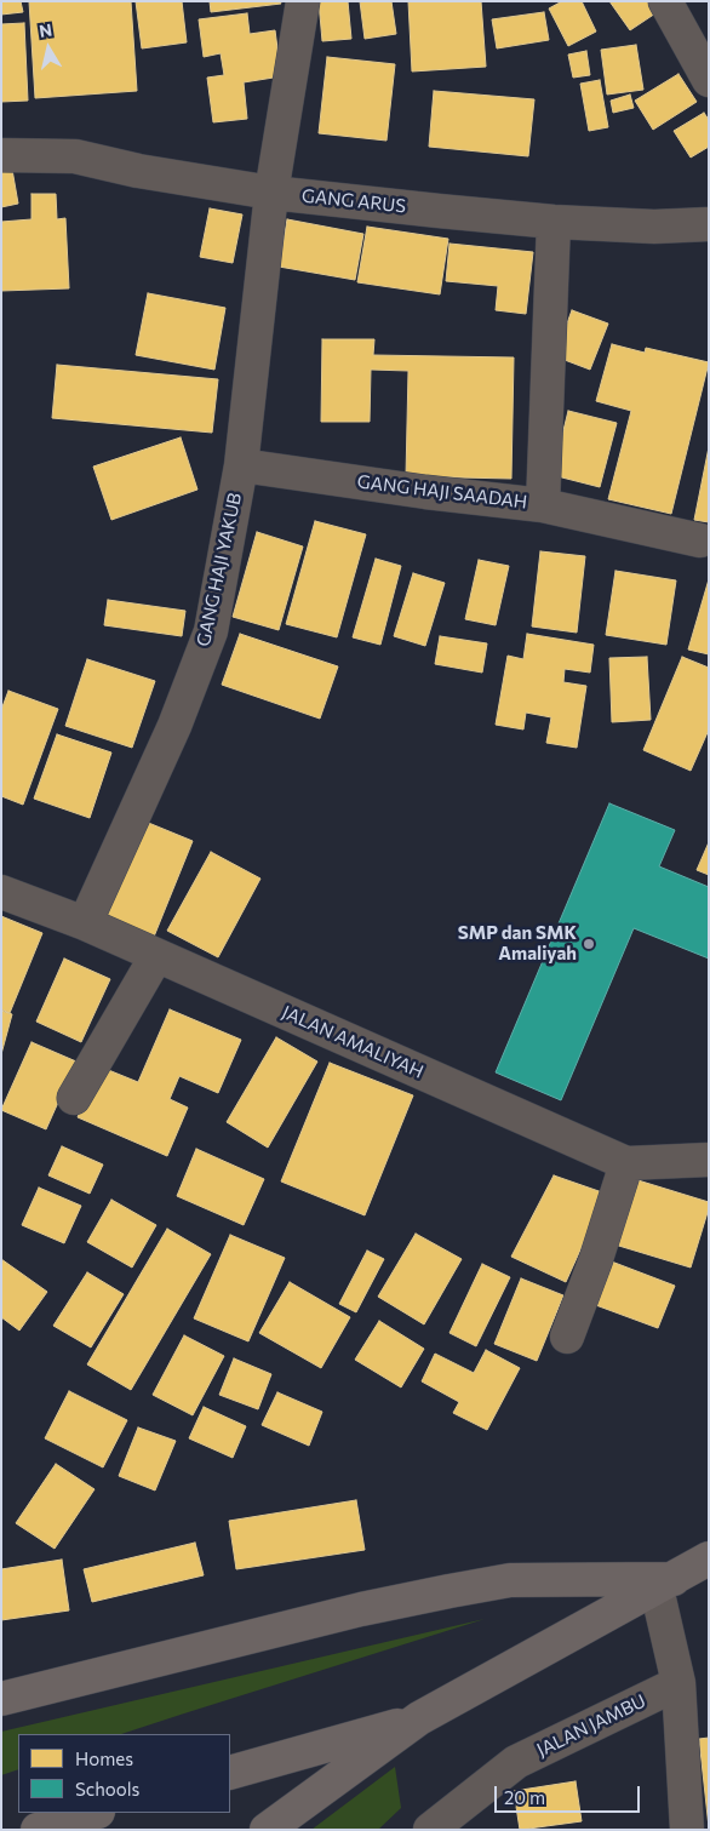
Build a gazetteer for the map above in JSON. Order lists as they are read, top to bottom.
{
  "streets": {
    "street": [
      "GANG ARUS",
      "GANG HAJI SAADAH",
      "GANG HAJI YAKUB",
      "JALAN AMALIYAH",
      "JALAN JAMBU"
    ]
  },
  "crossings": [
    ["GANG ARUS", "GANG HAJI SAADAH"],
    ["GANG ARUS", "GANG HAJI YAKUB"],
    ["GANG HAJI SAADAH", "GANG HAJI YAKUB"],
    ["GANG HAJI YAKUB", "JALAN AMALIYAH"]
  ],
  "places": ["SMP dan SMK Amaliyah"],
  "legend": ["Homes", "Schools"],
  "scale_bar": "20 m",
  "north": "top"
}
